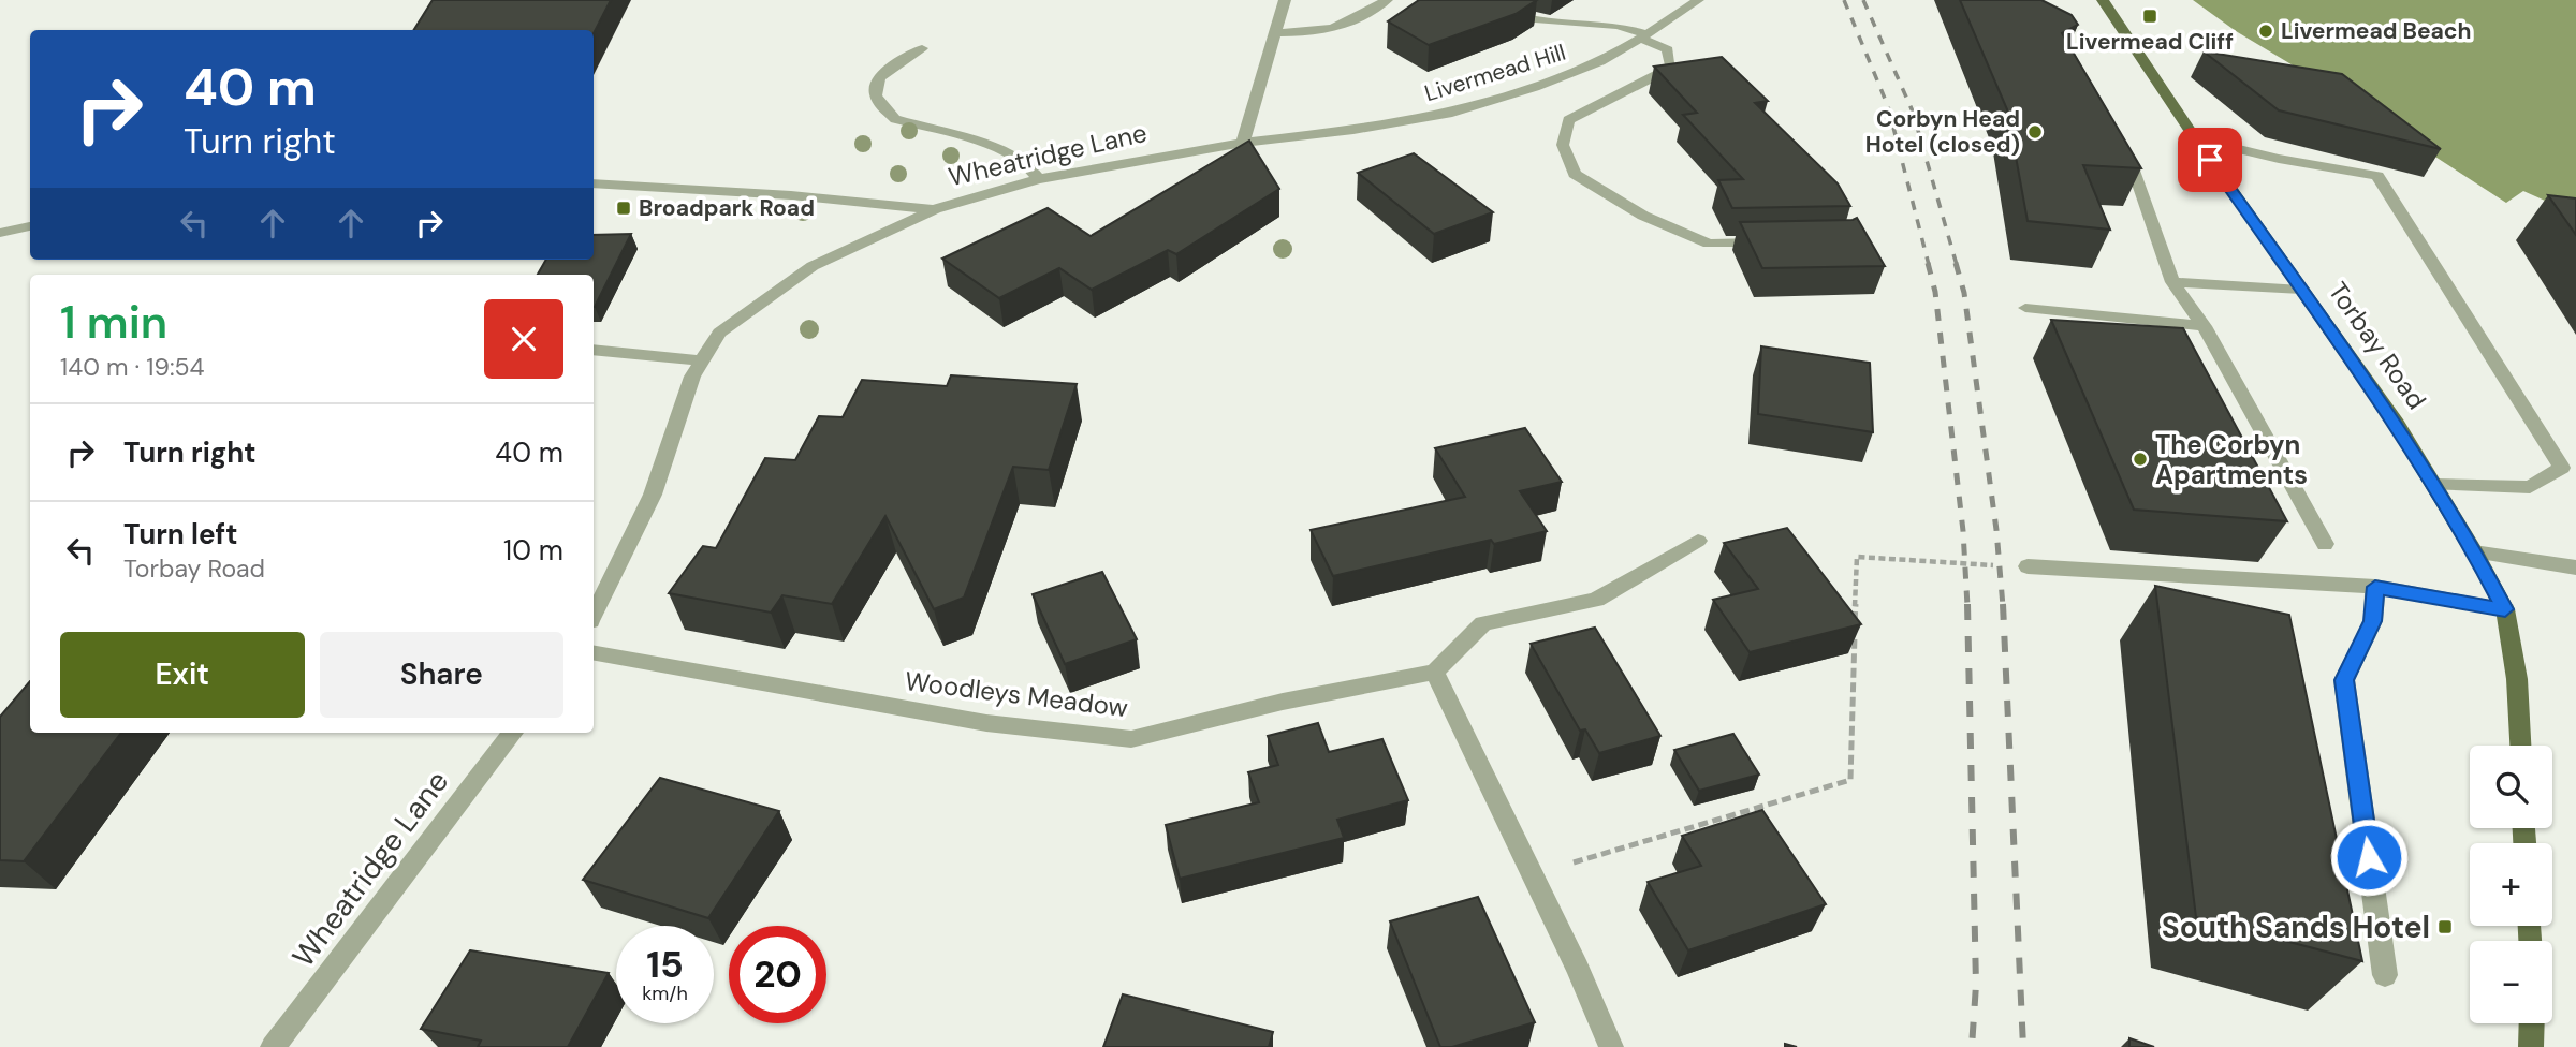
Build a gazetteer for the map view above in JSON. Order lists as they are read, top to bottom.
{
  "streets": {
    "main road": ["Torbay Road"],
    "street": ["Livermead Hill", "Wheatridge Lane", "Woodleys Meadow"]
  },
  "crossings": [
    ["Livermead Hill", "Wheatridge Lane"]
  ],
  "places": {
    "transit": ["Livermead Cliff", "Broadpark Road", "South Sands Hotel"],
    "other": ["Livermead Beach", "Corbyn Head Hotel (closed)", "The Corbyn Apartments"]
  },
  "page": {
    "turn": ["40 m", "Turn right"],
    "heading": ["1 min", "140 m · 19:54"],
    "list": [
      {
        "name": "Turn right",
        "value": "40 m"
      },
      {
        "name": "Turn left",
        "note": "Torbay Road",
        "value": "10 m"
      }
    ],
    "buttons": ["Exit", "Share"],
    "map_buttons": ["+", "−"],
    "speed": "15 km/h",
    "limit": "20"
  }
}
